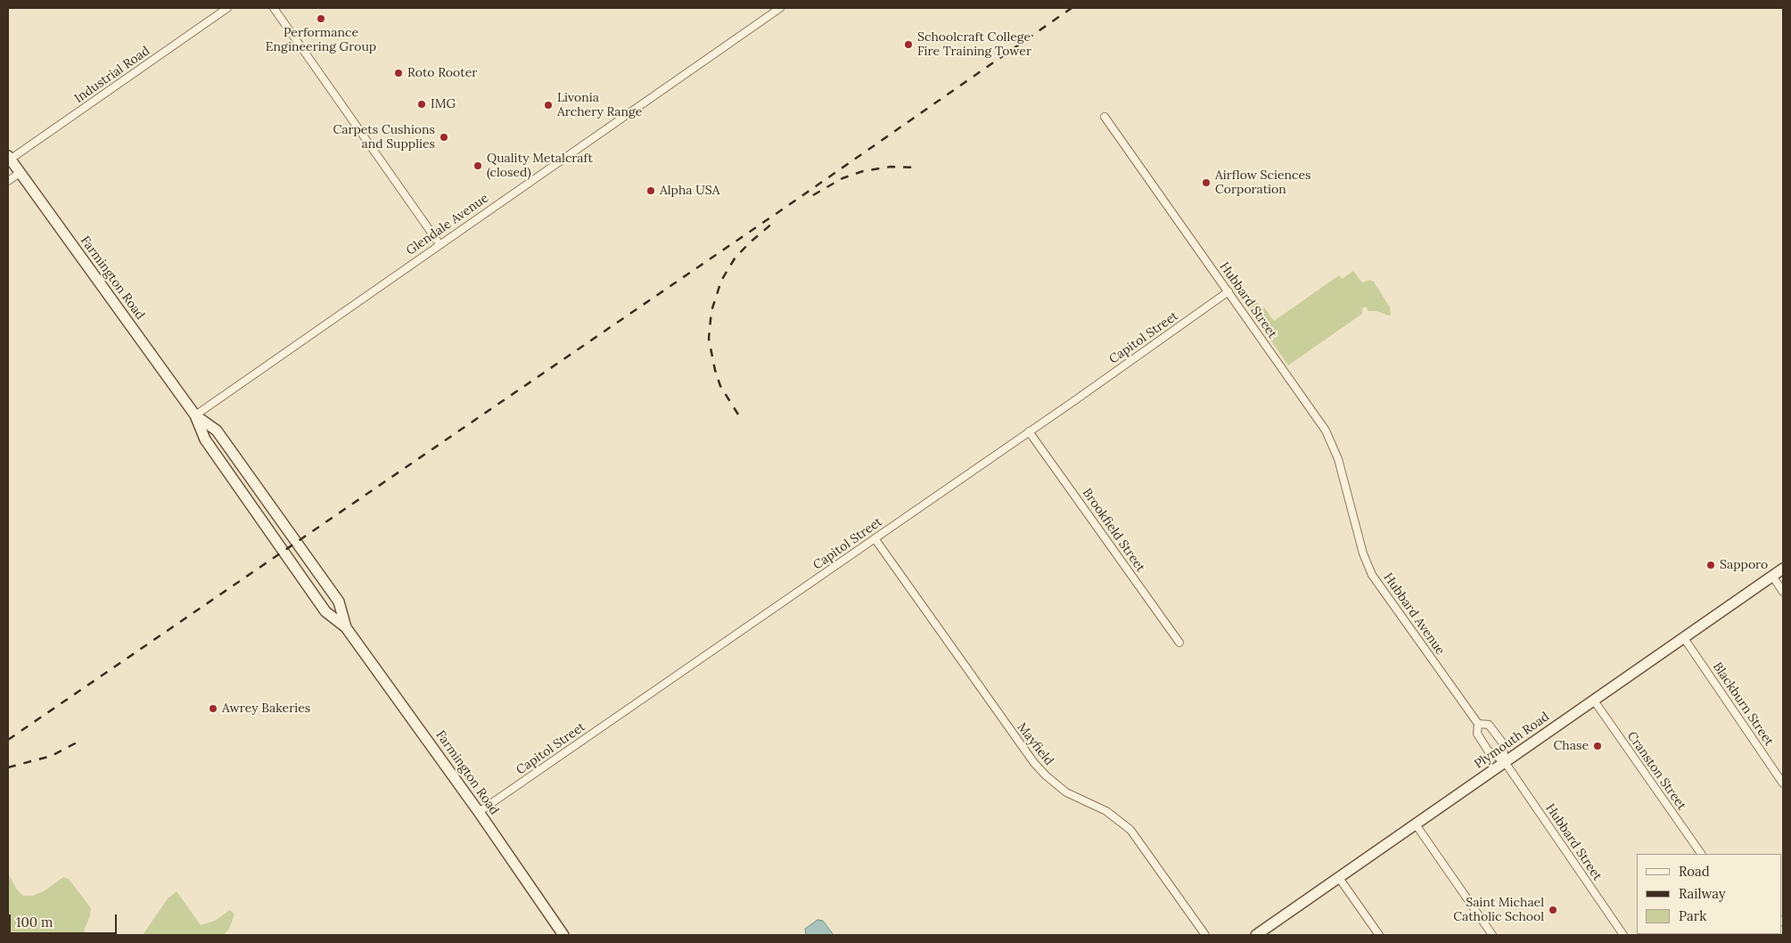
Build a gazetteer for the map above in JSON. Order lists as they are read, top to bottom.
{
  "streets": {
    "main road": ["Farmington Road", "Plymouth Road"],
    "street": [
      "Industrial Road",
      "Glendale Avenue",
      "Hubbard Street",
      "Capitol Street",
      "Brookfield Street",
      "Hubbard Avenue",
      "Blackburn Street",
      "Mayfield",
      "Cranston Street"
    ]
  },
  "crossings": [
    ["Industrial Road", "Farmington Road"],
    ["Glendale Avenue", "Farmington Road"],
    ["Farmington Road", "Capitol Street"],
    ["Hubbard Street", "Capitol Street"],
    ["Hubbard Street", "Hubbard Avenue"],
    ["Hubbard Street", "Plymouth Road"],
    ["Capitol Street", "Brookfield Street"],
    ["Capitol Street", "Mayfield"],
    ["Hubbard Avenue", "Plymouth Road"],
    ["Blackburn Street", "Plymouth Road"],
    ["Plymouth Road", "Cranston Street"]
  ],
  "places": [
    "Performance Engineering Group",
    "Schoolcraft College Fire Training Tower",
    "Roto Rooter",
    "IMG",
    "Livonia Archery Range",
    "Carpets Cushions and Supplies",
    "Quality Metalcraft (closed)",
    "Airflow Sciences Corporation",
    "Alpha USA",
    "Sapporo",
    "Awrey Bakeries",
    "Chase",
    "Saint Michael Catholic School"
  ],
  "legend": ["Road", "Railway", "Park"],
  "scale_bar": "100 m"
}
